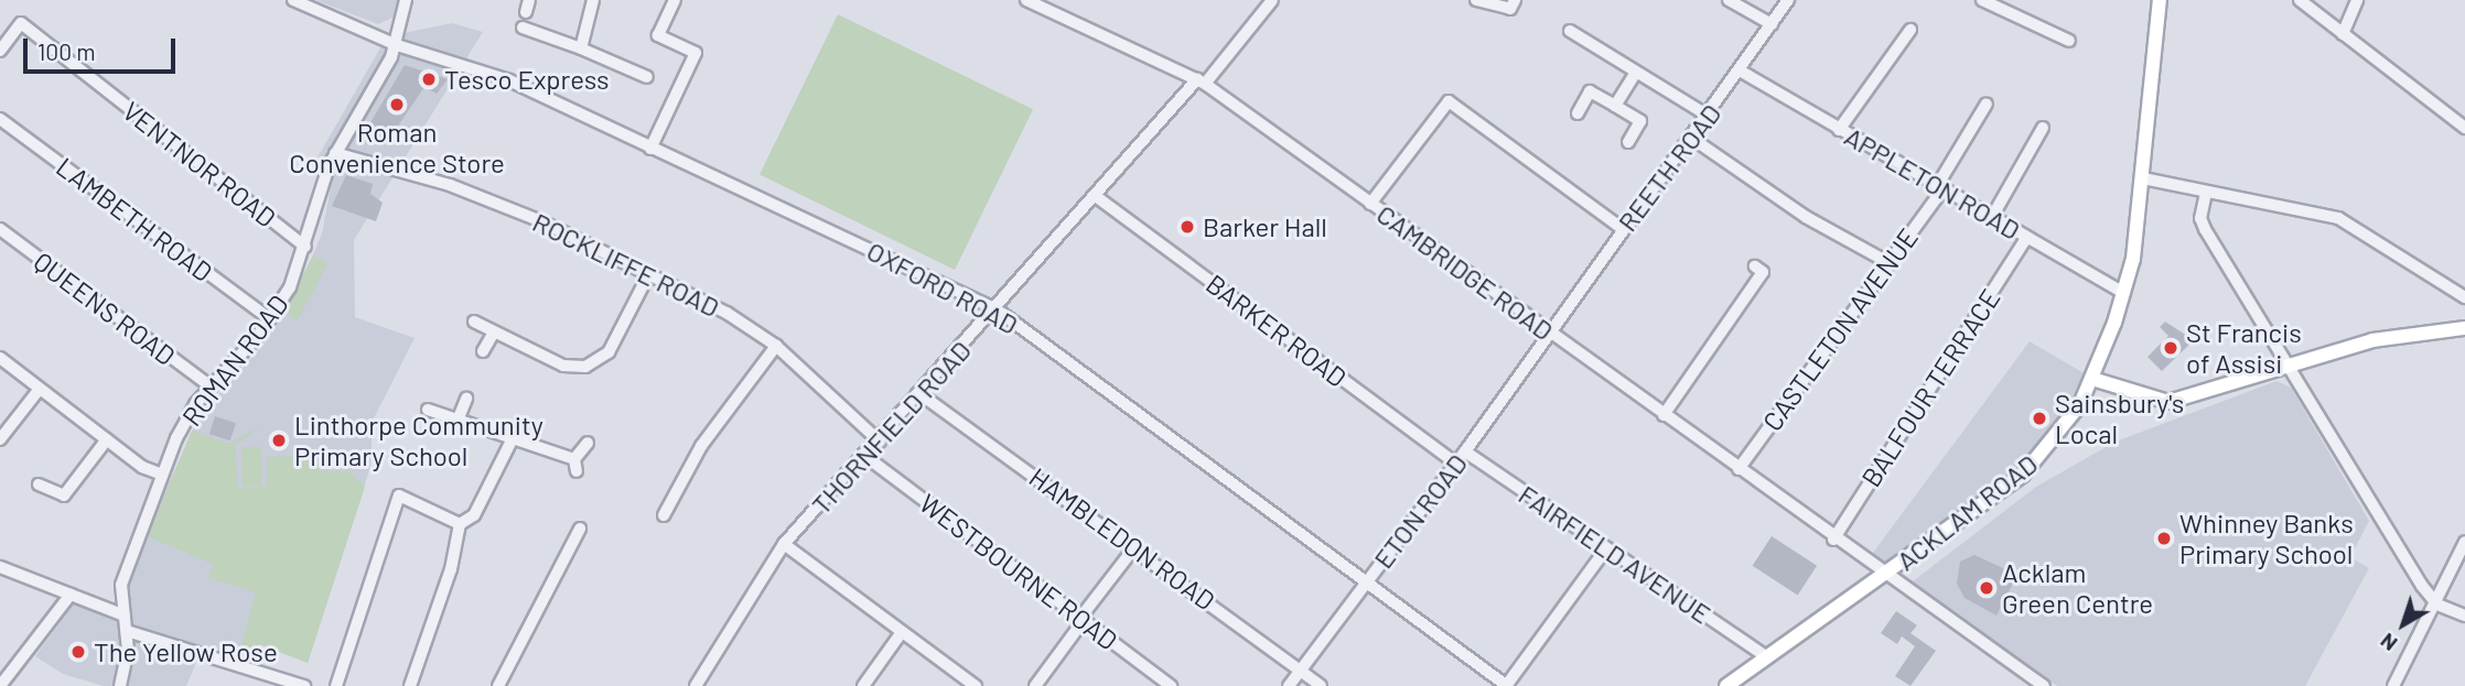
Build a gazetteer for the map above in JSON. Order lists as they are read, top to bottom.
{
  "streets": {
    "main road": ["ACKLAM ROAD"],
    "street": [
      "VENTNOR ROAD",
      "REETH ROAD",
      "APPLETON ROAD",
      "LAMBETH ROAD",
      "ROCKLIFFE ROAD",
      "CAMBRIDGE ROAD",
      "OXFORD ROAD",
      "QUEENS ROAD",
      "CASTLETON AVENUE",
      "BARKER ROAD",
      "ROMAN ROAD",
      "BALFOUR TERRACE",
      "THORNFIELD ROAD",
      "ETON ROAD",
      "HAMBLEDON ROAD",
      "FAIRFIELD AVENUE",
      "WESTBOURNE ROAD"
    ]
  },
  "crossings": [
    ["VENTNOR ROAD", "ROMAN ROAD"],
    ["REETH ROAD", "APPLETON ROAD"],
    ["REETH ROAD", "CAMBRIDGE ROAD"],
    ["REETH ROAD", "ETON ROAD"],
    ["APPLETON ROAD", "CASTLETON AVENUE"],
    ["APPLETON ROAD", "BALFOUR TERRACE"],
    ["APPLETON ROAD", "ACKLAM ROAD"],
    ["LAMBETH ROAD", "ROMAN ROAD"],
    ["ROCKLIFFE ROAD", "ROMAN ROAD"],
    ["ROCKLIFFE ROAD", "THORNFIELD ROAD"],
    ["CAMBRIDGE ROAD", "CASTLETON AVENUE"],
    ["CAMBRIDGE ROAD", "BALFOUR TERRACE"],
    ["CAMBRIDGE ROAD", "THORNFIELD ROAD"],
    ["CAMBRIDGE ROAD", "ETON ROAD"],
    ["CAMBRIDGE ROAD", "ACKLAM ROAD"],
    ["OXFORD ROAD", "ROMAN ROAD"],
    ["OXFORD ROAD", "THORNFIELD ROAD"],
    ["OXFORD ROAD", "ETON ROAD"],
    ["QUEENS ROAD", "ROMAN ROAD"],
    ["BARKER ROAD", "THORNFIELD ROAD"],
    ["BARKER ROAD", "ETON ROAD"],
    ["THORNFIELD ROAD", "HAMBLEDON ROAD"],
    ["THORNFIELD ROAD", "WESTBOURNE ROAD"],
    ["ETON ROAD", "HAMBLEDON ROAD"],
    ["ETON ROAD", "FAIRFIELD AVENUE"],
    ["ACKLAM ROAD", "FAIRFIELD AVENUE"]
  ],
  "places": [
    "Tesco Express",
    "Roman Convenience Store",
    "Barker Hall",
    "St Francis of Assisi",
    "Sainsbury's Local",
    "Linthorpe Community Primary School",
    "Whinney Banks Primary School",
    "Acklam Green Centre",
    "The Yellow Rose"
  ],
  "scale_bar": "100 m",
  "north": "bottom left"
}
